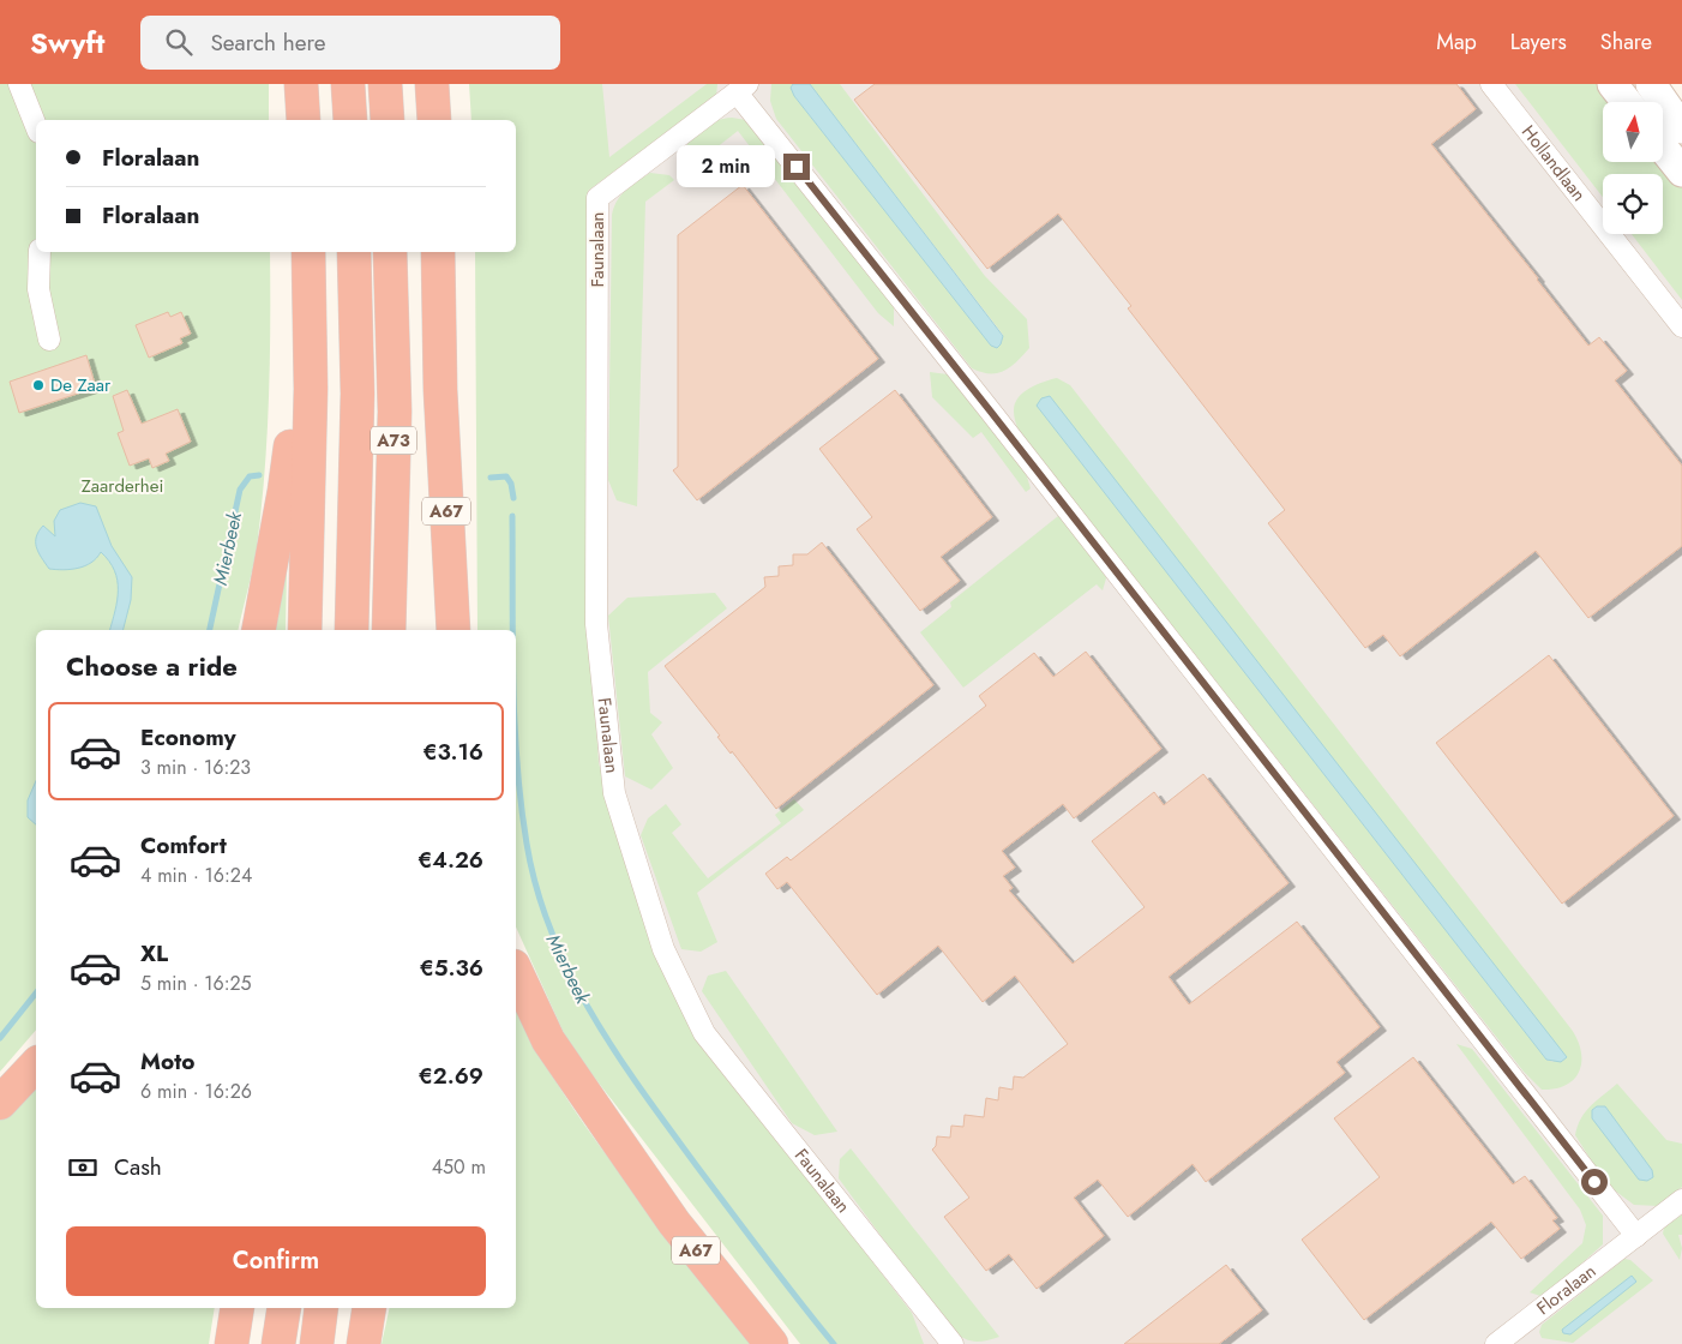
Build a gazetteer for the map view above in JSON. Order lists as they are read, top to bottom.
{
  "streets": {
    "highway": ["A73", "A67"],
    "street": ["Hollandlaan", "Faunalaan", "Floralaan"]
  },
  "crossings": [
    ["A73", "A67"]
  ],
  "water": ["Mierbeek"],
  "parks": ["Zaarderhei"],
  "places": ["De Zaar"],
  "north": "top",
  "page": {
    "header": "Swyft",
    "search": "Search here",
    "nav": ["Map", "Layers", "Share"],
    "banner": ["Floralaan", "Floralaan"],
    "bubble": "2 min",
    "heading": "Choose a ride",
    "list": [
      {
        "name": "Economy",
        "note": "3 min · 16:23",
        "value": "€3.16"
      },
      {
        "name": "Comfort",
        "note": "4 min · 16:24",
        "value": "€4.26"
      },
      {
        "name": "XL",
        "note": "5 min · 16:25",
        "value": "€5.36"
      },
      {
        "name": "Moto",
        "note": "6 min · 16:26",
        "value": "€2.69"
      }
    ],
    "pay": ["Cash", "450 m"],
    "buttons": "Confirm"
  }
}
